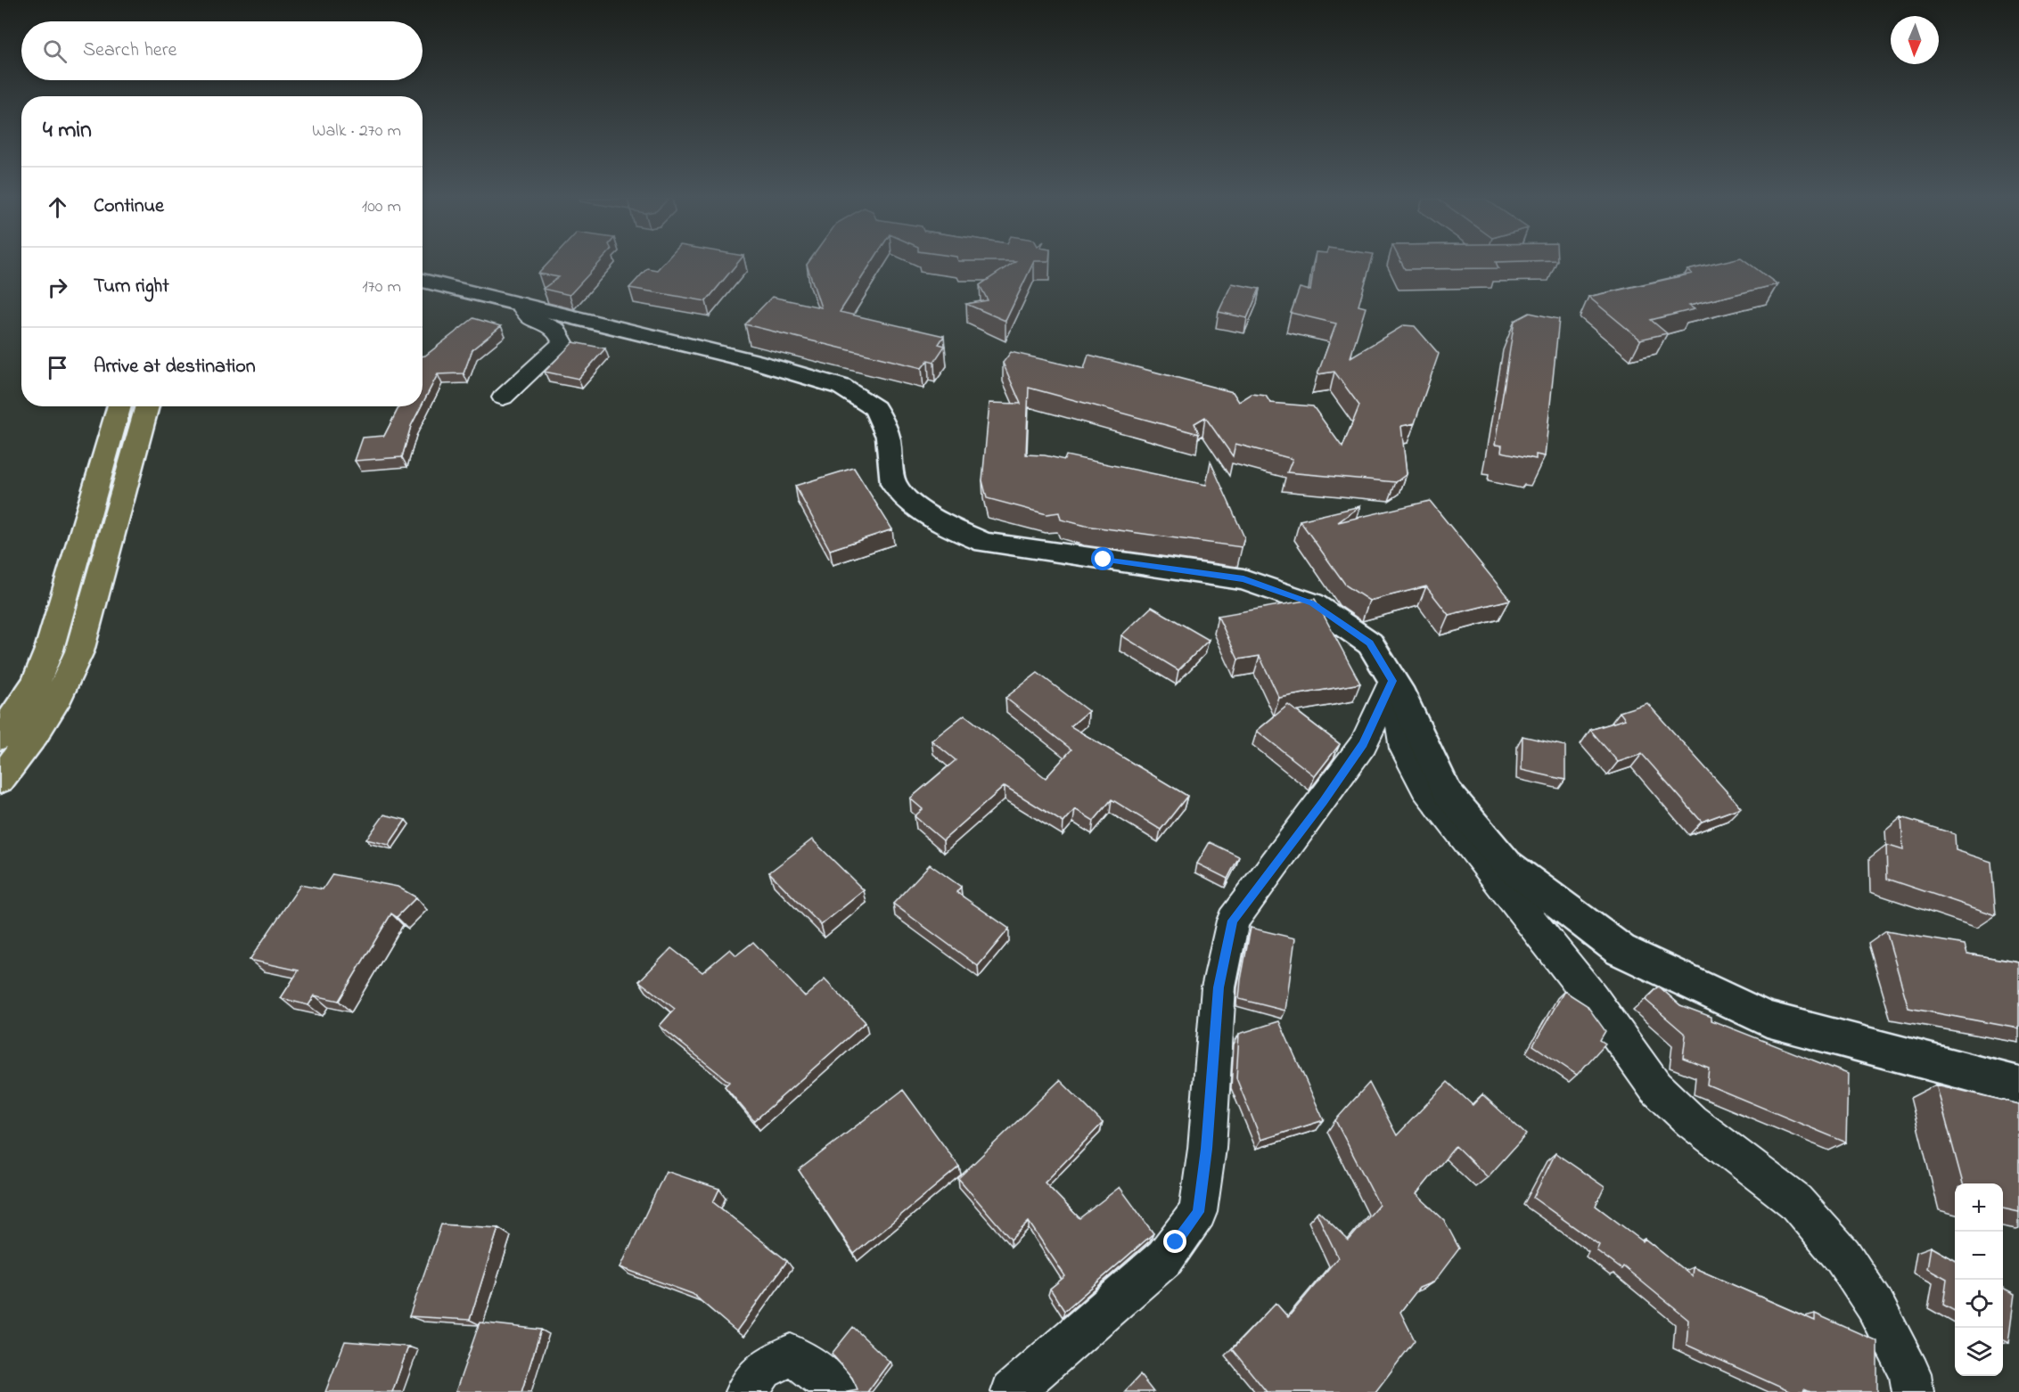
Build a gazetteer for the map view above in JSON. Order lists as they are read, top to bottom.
{
  "north": "bottom",
  "page": {
    "search": "Search here",
    "heading": ["4 min", "Walk · 270 m"],
    "list": [
      ["Continue", "100 m"],
      ["Turn right", "170 m"],
      "Arrive at destination"
    ],
    "map_buttons": ["+", "−"]
  }
}
